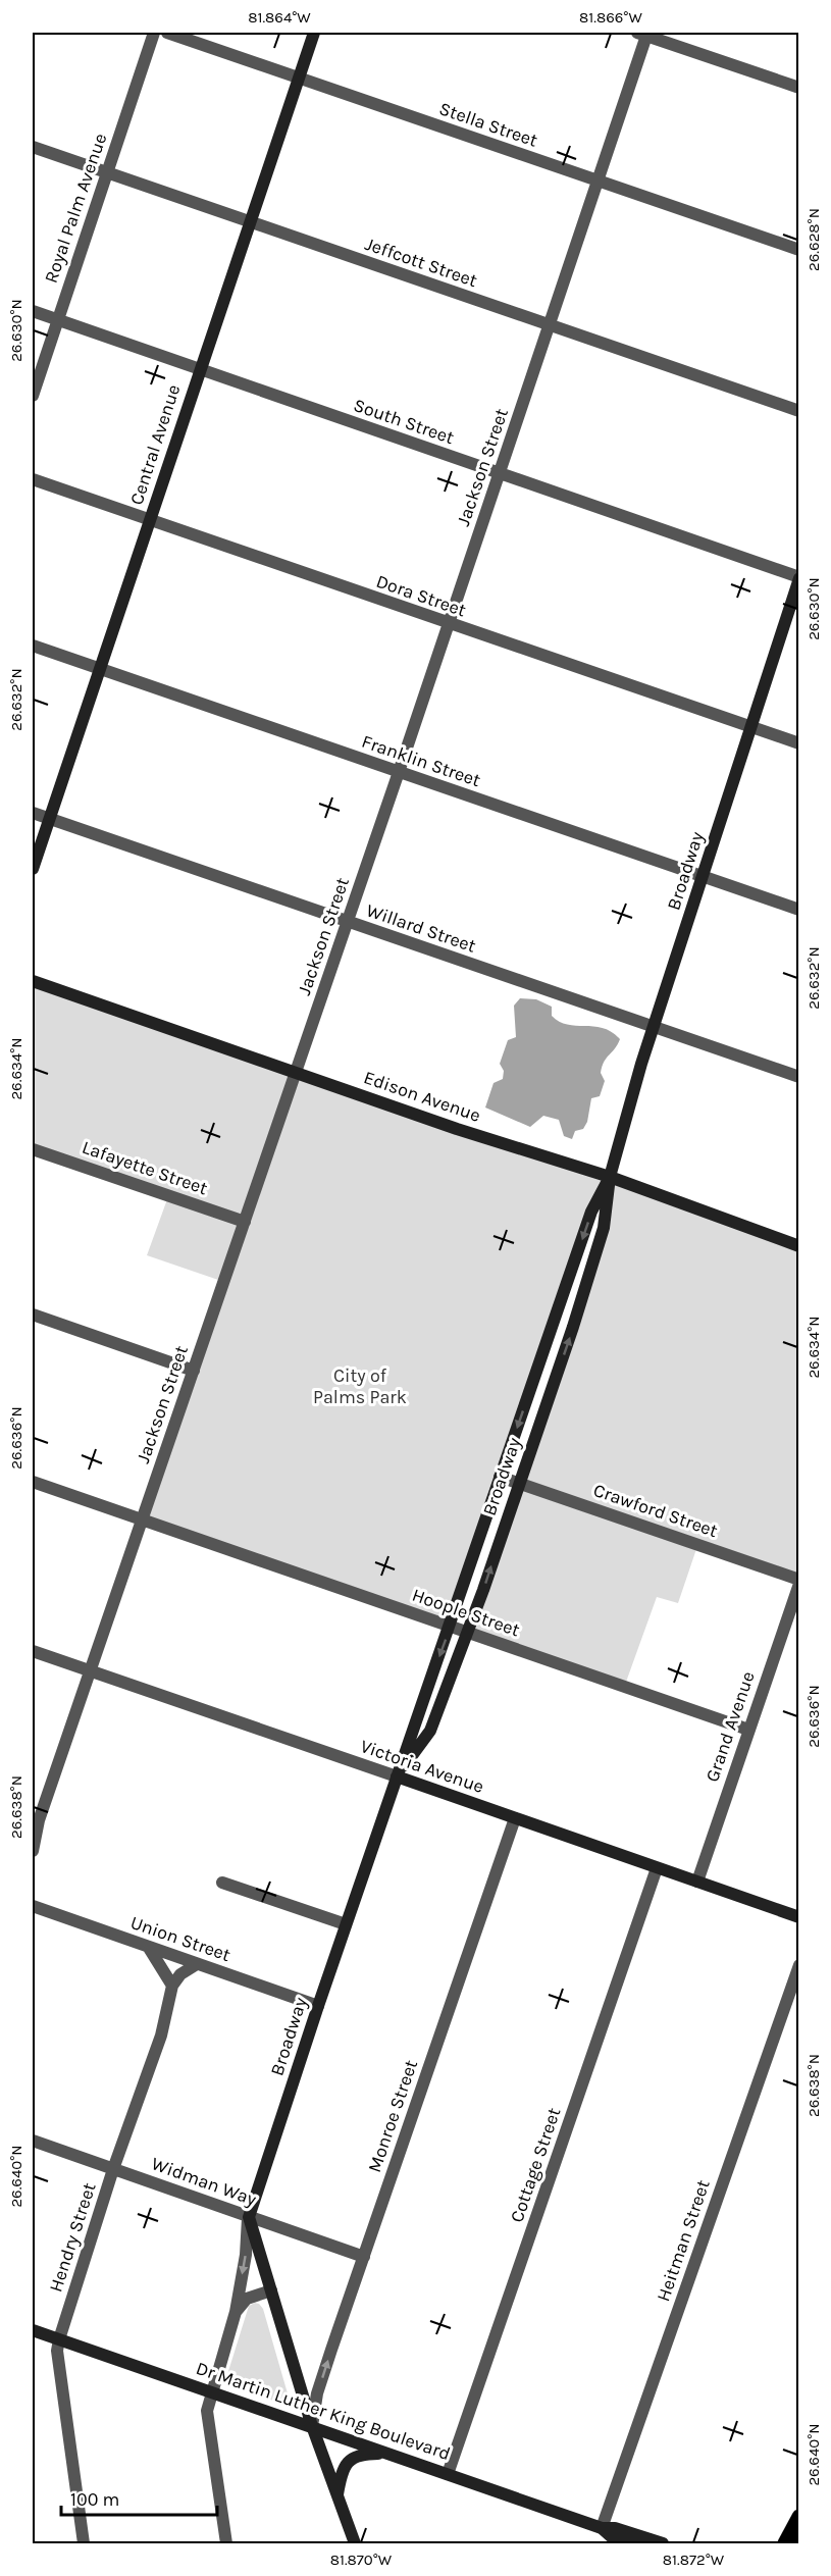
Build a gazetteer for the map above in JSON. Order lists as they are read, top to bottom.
{
  "streets": {
    "street": [
      "Stella Street",
      "Royal Palm Avenue",
      "Jeffcott Street",
      "South Street",
      "Central Avenue",
      "Jackson Street",
      "Dora Street",
      "Franklin Street",
      "Broadway",
      "Willard Street",
      "Edison Avenue",
      "Lafayette Street",
      "Crawford Street",
      "Hoople Street",
      "Grand Avenue",
      "Victoria Avenue",
      "Union Street",
      "Monroe Street",
      "Cottage Street",
      "Widman Way",
      "Hendry Street",
      "Heitman Street",
      "Dr Martin Luther King Boulevard"
    ]
  },
  "crossings": [
    ["Stella Street", "Central Avenue"],
    ["Stella Street", "Jackson Street"],
    ["Royal Palm Avenue", "Jeffcott Street"],
    ["Royal Palm Avenue", "South Street"],
    ["Jeffcott Street", "Central Avenue"],
    ["Jeffcott Street", "Jackson Street"],
    ["South Street", "Central Avenue"],
    ["South Street", "Jackson Street"],
    ["South Street", "Broadway"],
    ["Central Avenue", "Dora Street"],
    ["Central Avenue", "Franklin Street"],
    ["Central Avenue", "Willard Street"],
    ["Jackson Street", "Dora Street"],
    ["Jackson Street", "Franklin Street"],
    ["Jackson Street", "Willard Street"],
    ["Jackson Street", "Edison Avenue"],
    ["Jackson Street", "Lafayette Street"],
    ["Jackson Street", "Hoople Street"],
    ["Jackson Street", "Victoria Avenue"],
    ["Dora Street", "Broadway"],
    ["Franklin Street", "Broadway"],
    ["Broadway", "Willard Street"],
    ["Broadway", "Edison Avenue"],
    ["Broadway", "Crawford Street"],
    ["Broadway", "Hoople Street"],
    ["Broadway", "Victoria Avenue"],
    ["Broadway", "Union Street"],
    ["Broadway", "Widman Way"],
    ["Broadway", "Dr Martin Luther King Boulevard"],
    ["Crawford Street", "Grand Avenue"],
    ["Hoople Street", "Grand Avenue"],
    ["Grand Avenue", "Victoria Avenue"],
    ["Victoria Avenue", "Monroe Street"],
    ["Victoria Avenue", "Cottage Street"],
    ["Monroe Street", "Widman Way"],
    ["Monroe Street", "Dr Martin Luther King Boulevard"],
    ["Cottage Street", "Dr Martin Luther King Boulevard"],
    ["Widman Way", "Hendry Street"],
    ["Hendry Street", "Dr Martin Luther King Boulevard"],
    ["Heitman Street", "Dr Martin Luther King Boulevard"]
  ],
  "parks": ["City of Palms Park"],
  "scale_bar": "100 m",
  "coordinates": [
    "81.864°W",
    "81.866°W",
    "26.628°N",
    "26.630°N",
    "26.632°N",
    "26.634°N",
    "26.636°N",
    "26.638°N",
    "26.640°N",
    "81.870°W",
    "81.872°W"
  ]
}
